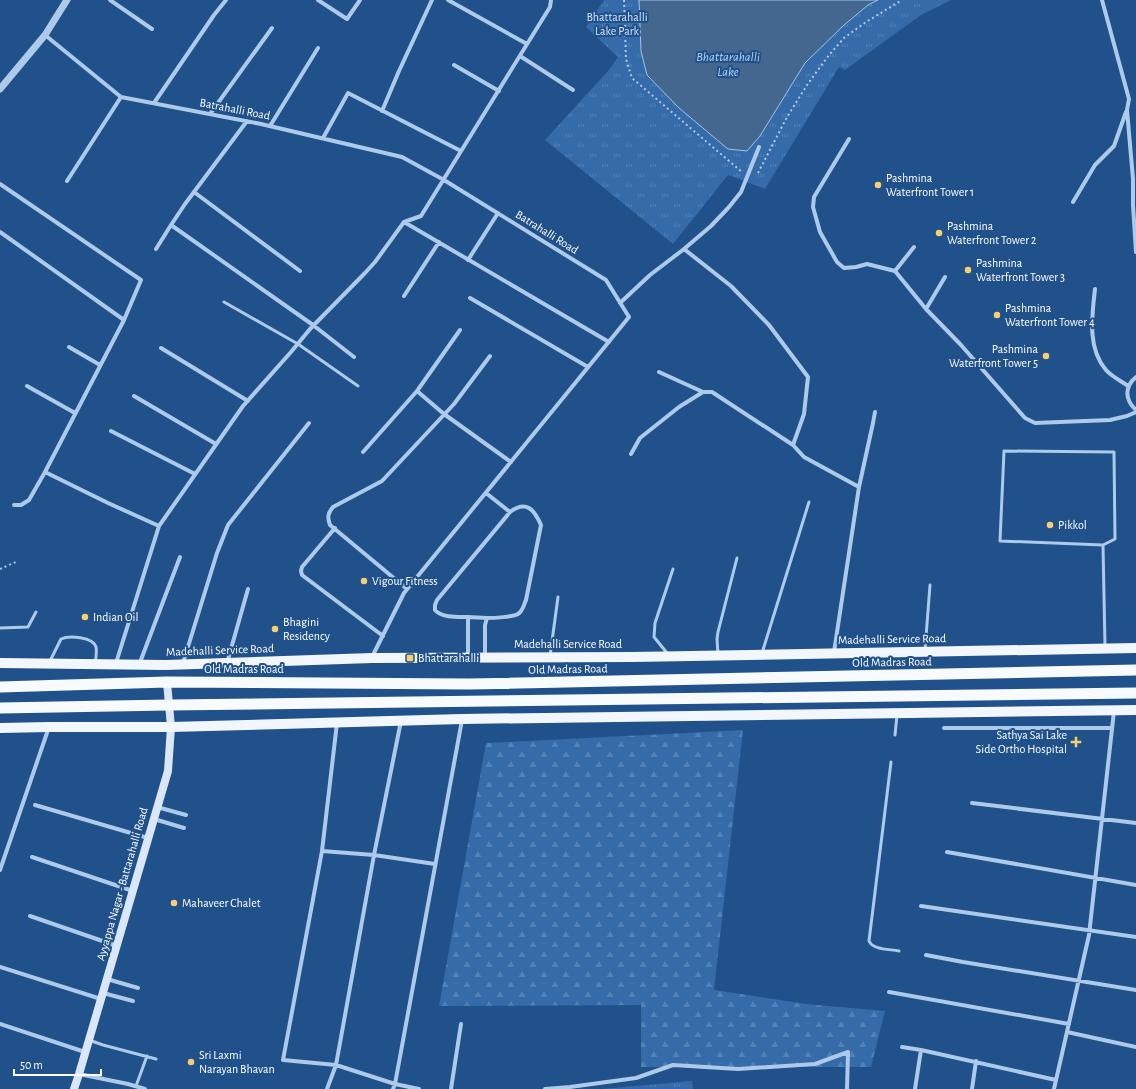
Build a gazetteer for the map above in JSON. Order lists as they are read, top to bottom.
{
  "streets": {
    "highway": ["Old Madras Road"],
    "main road": ["Madehalli Service Road", "Ayyappa Nagar - Battarahalli Road"],
    "street": ["Batrahalli Road"]
  },
  "crossings": [
    ["Batrahalli Road", "Madehalli Service Road"],
    ["Old Madras Road", "Ayyappa Nagar - Battarahalli Road"]
  ],
  "water": ["Bhattarahalli Lake"],
  "parks": ["Bhattarahalli Lake Park"],
  "places": {
    "other": [
      "Pashmina Waterfront Tower 1",
      "Pashmina Waterfront Tower 2",
      "Pashmina Waterfront Tower 3",
      "Pashmina Waterfront Tower 4",
      "Pashmina Waterfront Tower 5",
      "Pikkol",
      "Vigour Fitness",
      "Indian Oil",
      "Bhagini Residency",
      "Mahaveer Chalet",
      "Sri Laxmi Narayan Bhavan"
    ],
    "transit": ["Bhattarahalli"],
    "health": ["Sathya Sai Lake Side Ortho Hospital"]
  },
  "scale_bar": "50 m"
}
